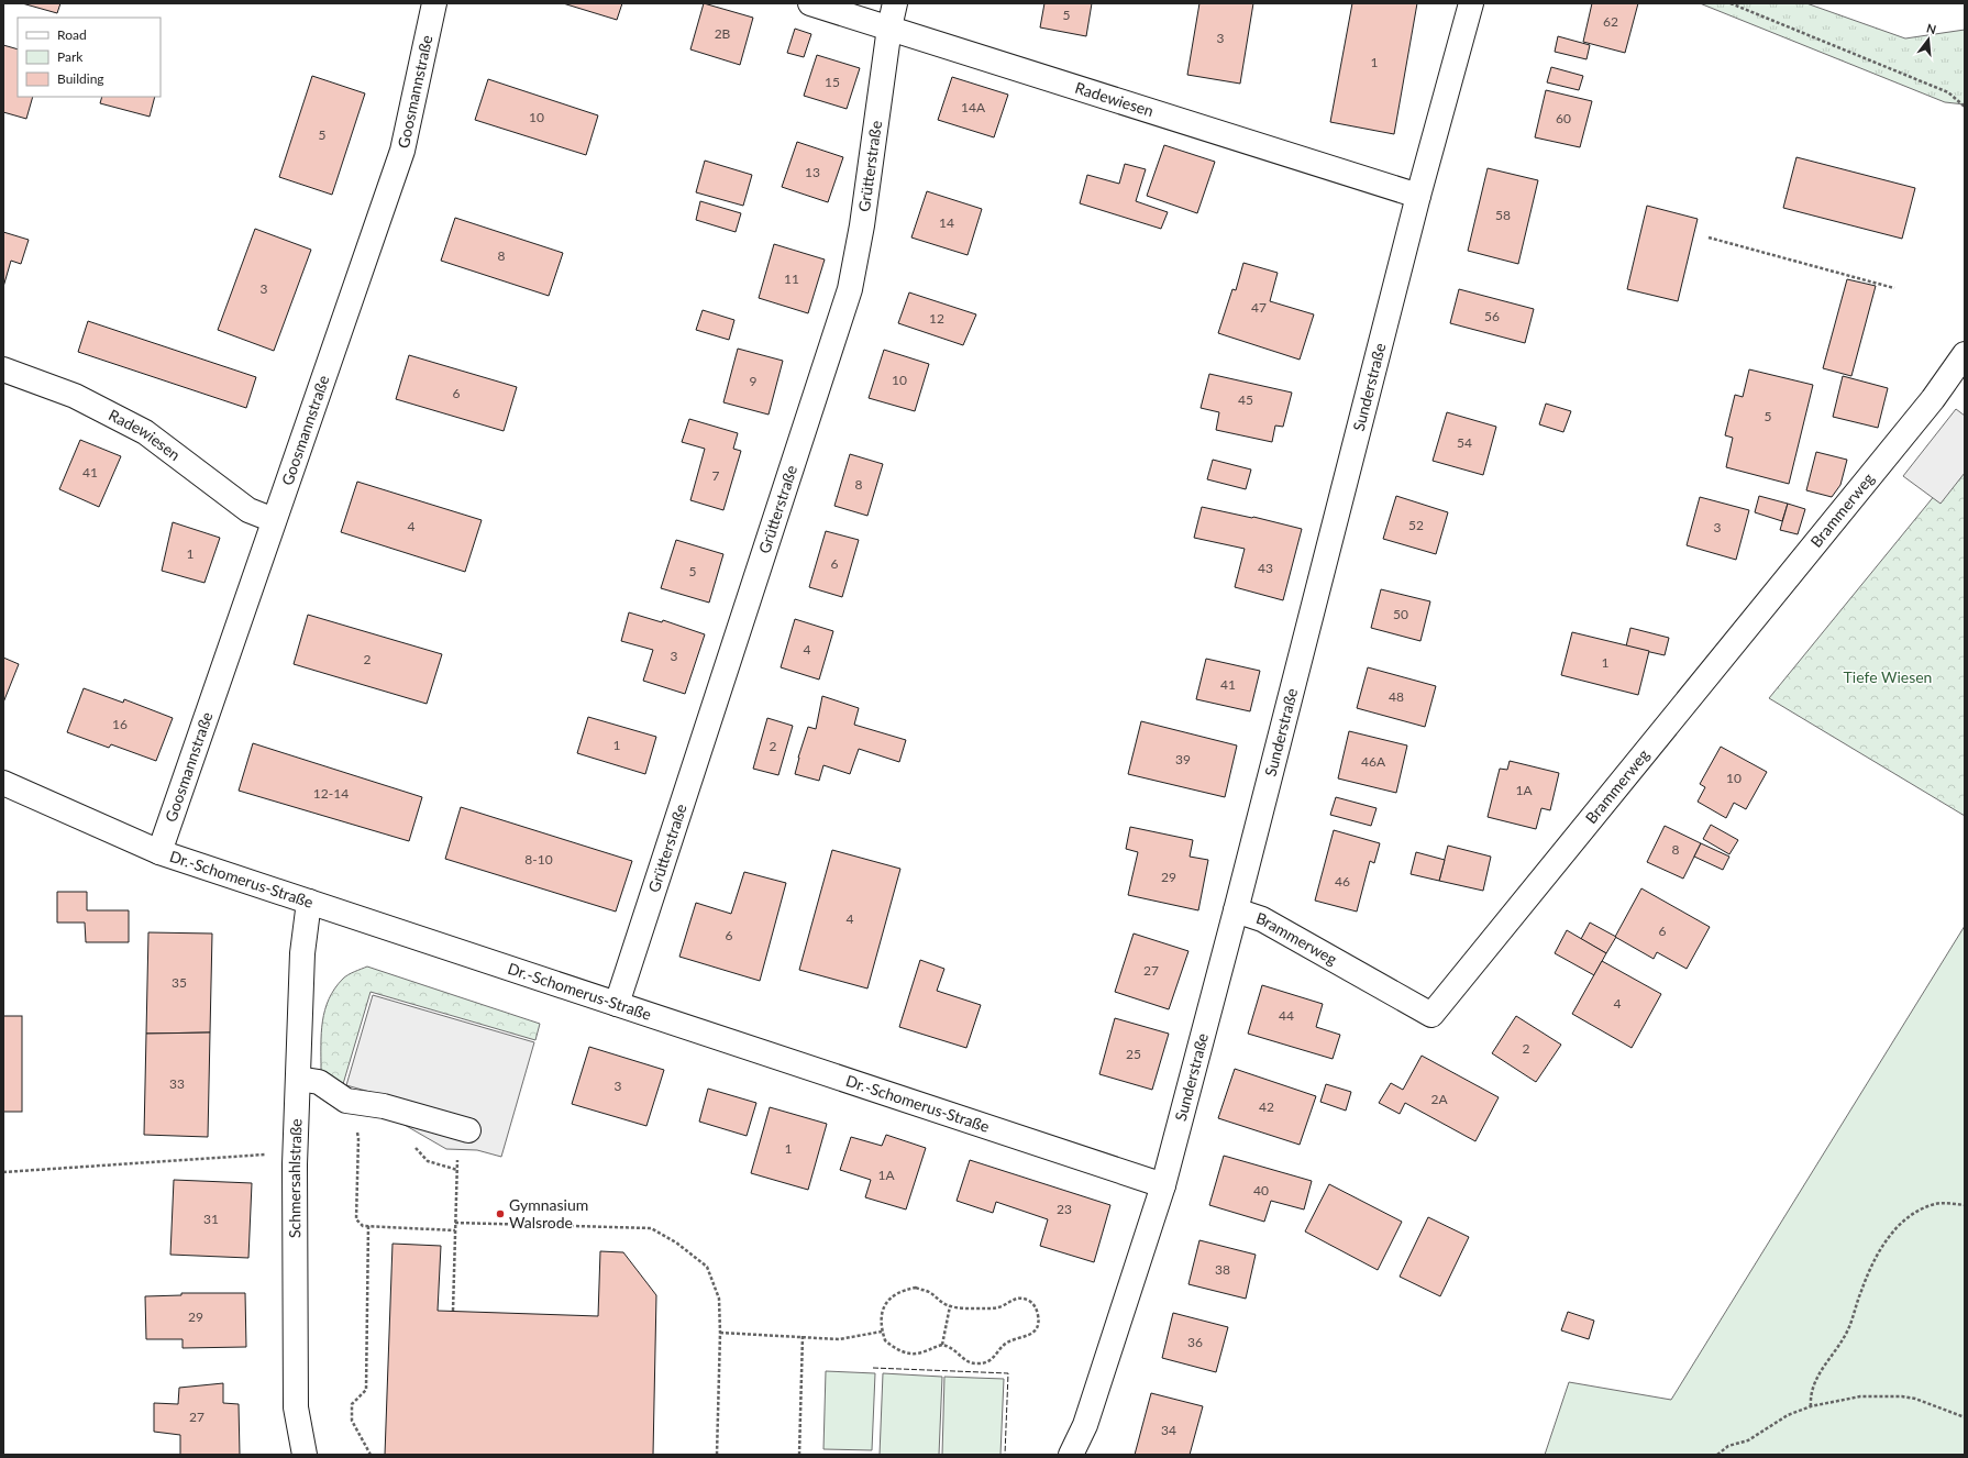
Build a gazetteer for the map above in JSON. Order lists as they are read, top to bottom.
{
  "streets": {
    "street": [
      "Goosmannstraße",
      "Radewiesen",
      "Grütterstraße",
      "Sunderstraße",
      "Brammerweg",
      "Dr.-Schomerus-Straße",
      "Schmersahlstraße"
    ]
  },
  "crossings": [
    ["Goosmannstraße", "Radewiesen"],
    ["Goosmannstraße", "Dr.-Schomerus-Straße"],
    ["Radewiesen", "Grütterstraße"],
    ["Radewiesen", "Sunderstraße"],
    ["Grütterstraße", "Dr.-Schomerus-Straße"],
    ["Sunderstraße", "Brammerweg"],
    ["Sunderstraße", "Dr.-Schomerus-Straße"],
    ["Dr.-Schomerus-Straße", "Schmersahlstraße"]
  ],
  "parks": ["Tiefe Wiesen"],
  "places": ["Gymnasium Walsrode"],
  "house_numbers": [
    "5",
    "62",
    "2B",
    "3",
    "1",
    "15",
    "14A",
    "10",
    "60",
    "5",
    "13",
    "58",
    "14",
    "8",
    "11",
    "3",
    "47",
    "56",
    "12",
    "10",
    "9",
    "6",
    "45",
    "5",
    "54",
    "41",
    "7",
    "8",
    "52",
    "4",
    "3",
    "1",
    "6",
    "43",
    "5",
    "50",
    "4",
    "3",
    "2",
    "1",
    "41",
    "48",
    "16",
    "1",
    "2",
    "39",
    "46A",
    "10",
    "1A",
    "12-14",
    "8",
    "8-10",
    "29",
    "46",
    "4",
    "6",
    "6",
    "27",
    "35",
    "4",
    "44",
    "2",
    "25",
    "33",
    "3",
    "2A",
    "42",
    "1",
    "1A",
    "40",
    "23",
    "31",
    "38",
    "29",
    "36",
    "27",
    "34"
  ],
  "legend": ["Road", "Park", "Building"],
  "north": "top"
}
